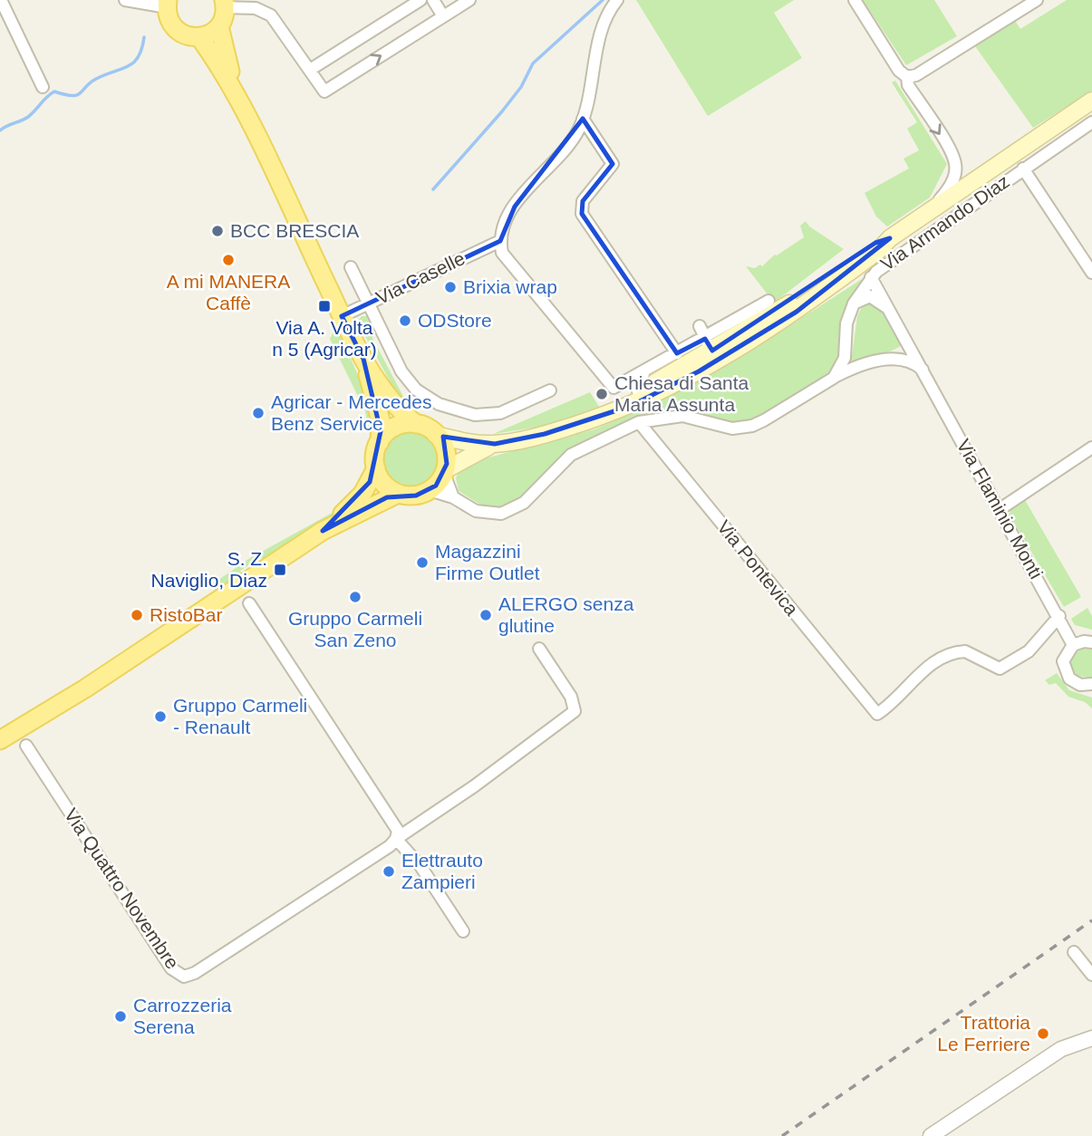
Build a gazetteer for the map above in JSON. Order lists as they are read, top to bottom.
{
  "streets": {
    "main road": ["Via Armando Diaz"],
    "street": [
      "Via Caselle",
      "Via Flaminio Monti",
      "Via Pontevica",
      "Via Quattro Novembre"
    ]
  },
  "crossings": [
    ["Via Armando Diaz", "Via Caselle"],
    ["Via Armando Diaz", "Via Flaminio Monti"],
    ["Via Armando Diaz", "Via Pontevica"],
    ["Via Flaminio Monti", "Via Pontevica"]
  ],
  "places": {
    "other": [
      "BCC BRESCIA",
      "A mi MANERA Caffè",
      "Brixia wrap",
      "ODStore",
      "Chiesa di Santa Maria Assunta",
      "Agricar - Mercedes Benz Service",
      "Magazzini Firme Outlet",
      "Gruppo Carmeli San Zeno",
      "RistoBar",
      "ALERGO senza glutine",
      "Gruppo Carmeli - Renault",
      "Elettrauto Zampieri",
      "Carrozzeria Serena",
      "Trattoria Le Ferriere"
    ],
    "transit": ["Via A. Volta n 5 (Agricar)", "S. Z. Naviglio, Diaz"]
  }
}
